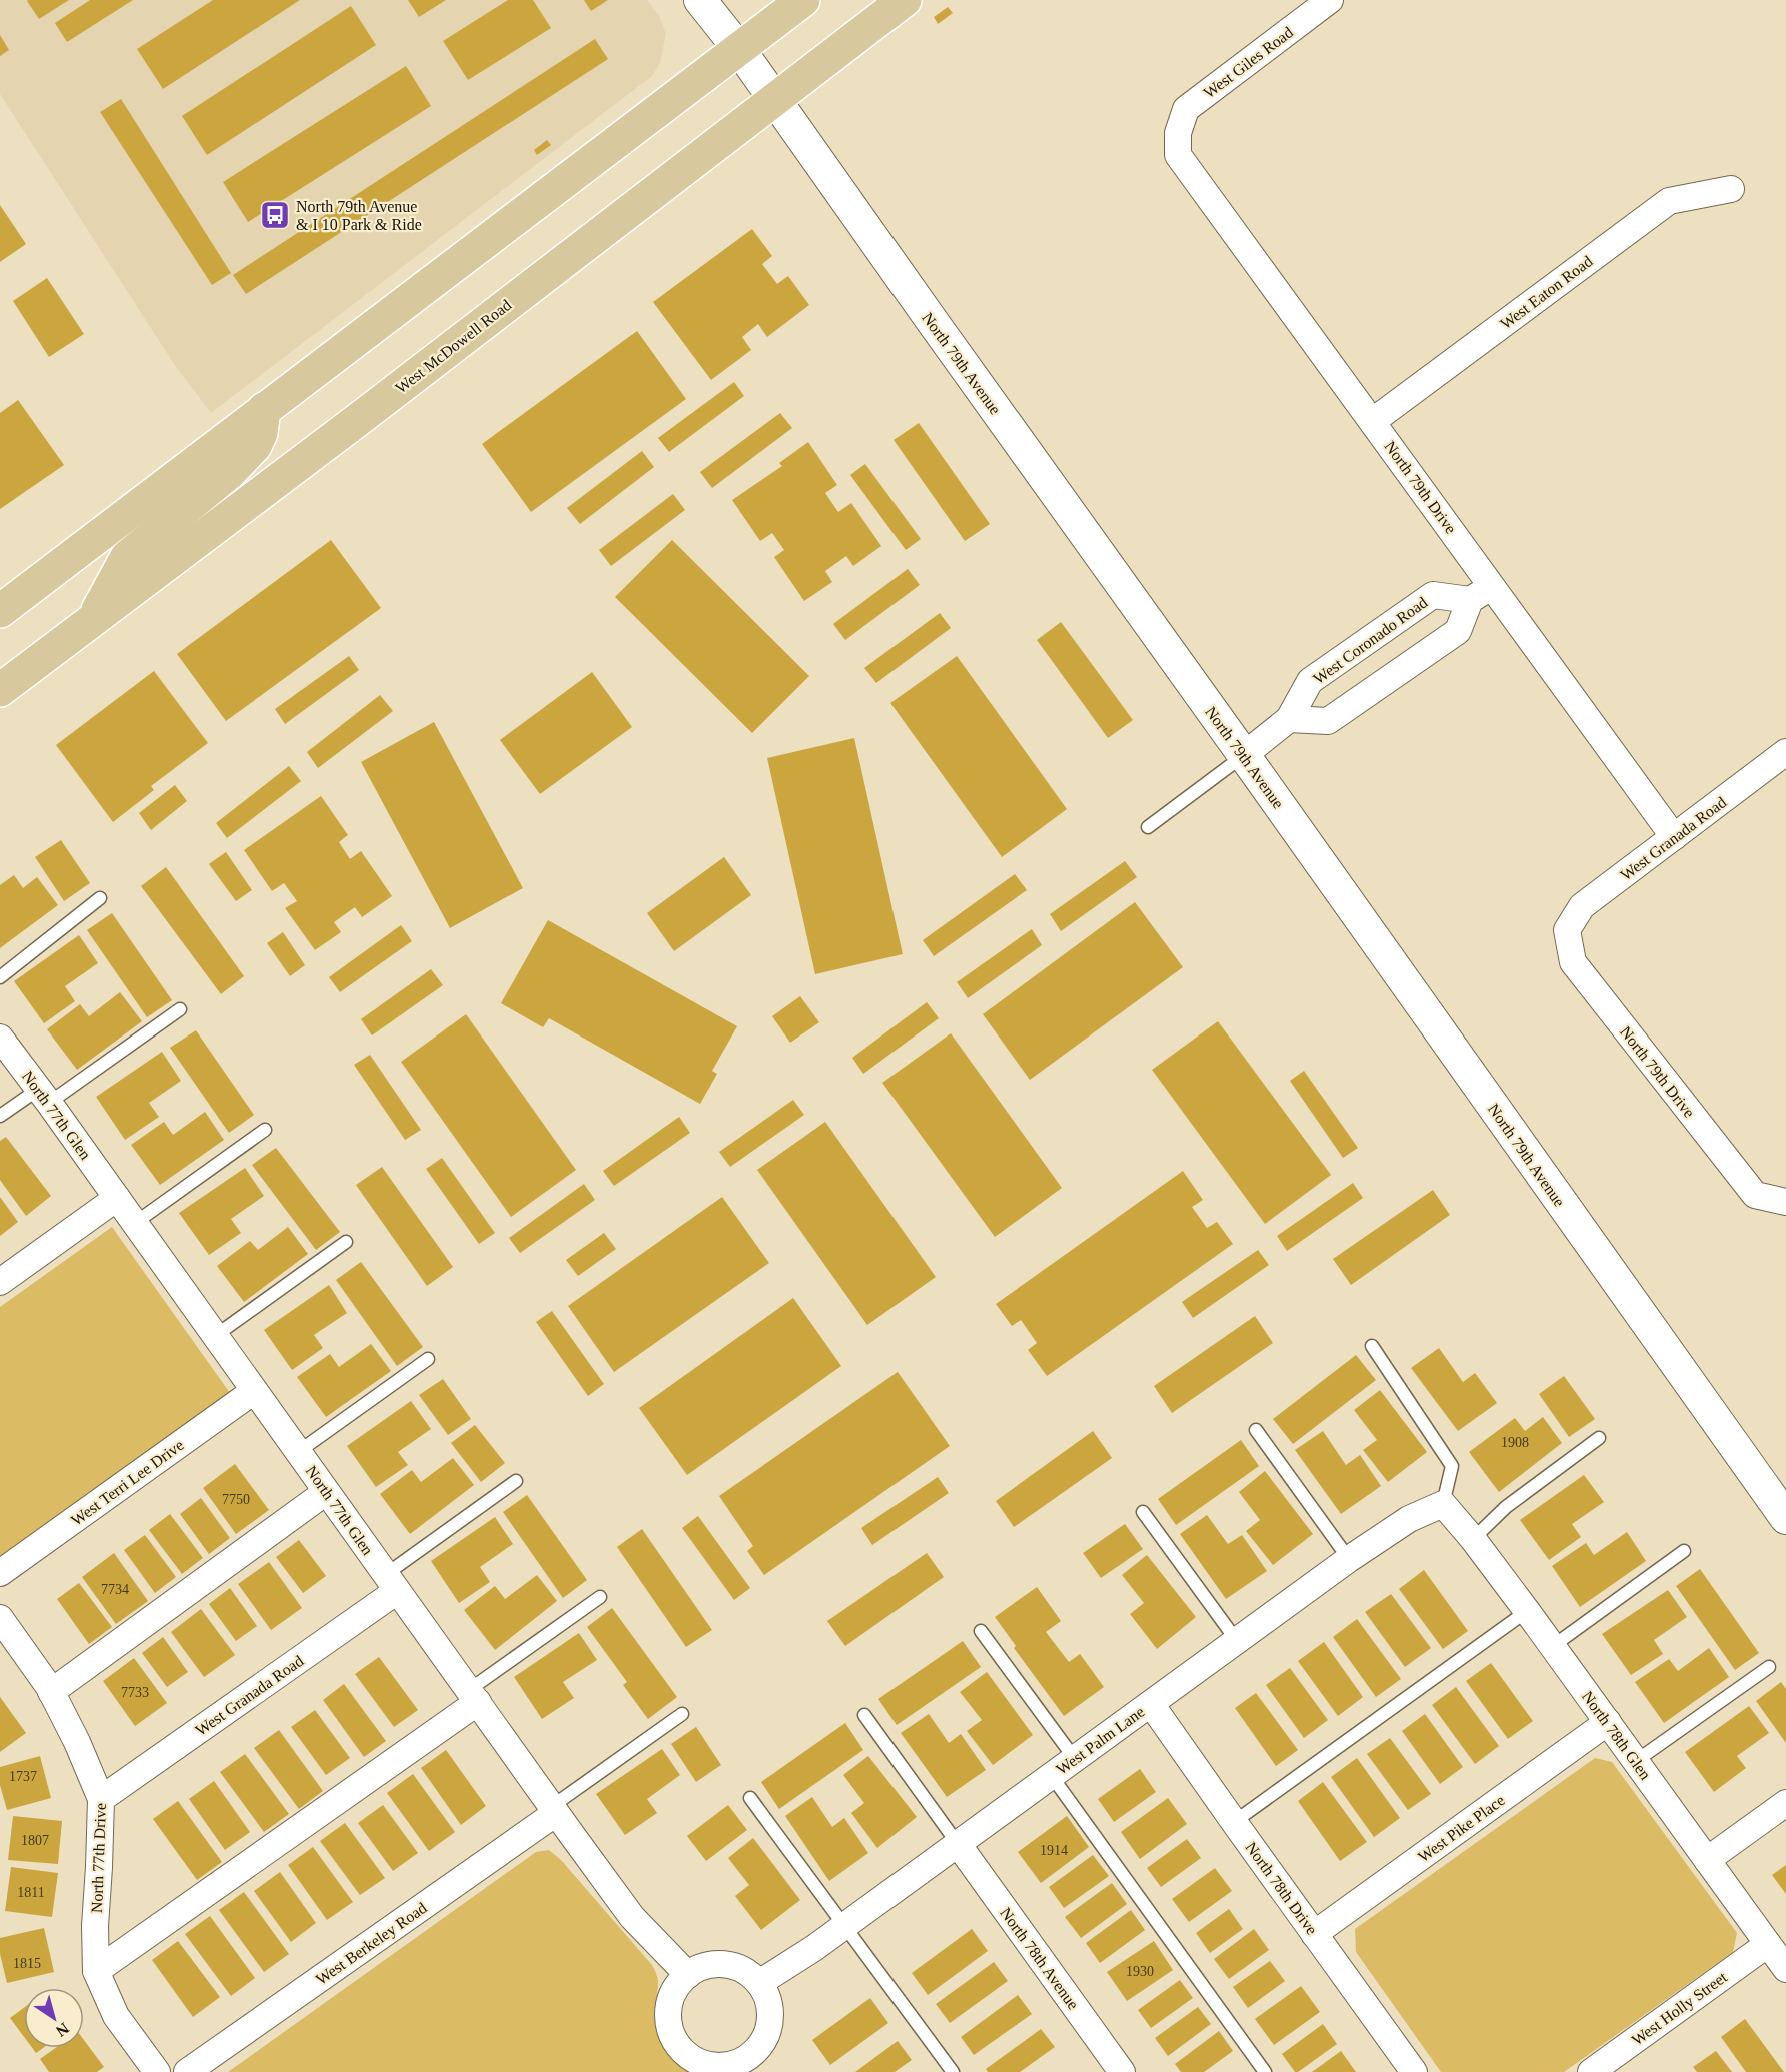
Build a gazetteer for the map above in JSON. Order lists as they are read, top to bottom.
{
  "streets": {
    "main road": ["West McDowell Road"],
    "street": [
      "West Giles Road",
      "West Eaton Road",
      "North 79th Avenue",
      "North 79th Drive",
      "West Coronado Road",
      "West Granada Road",
      "North 77th Glen",
      "West Terri Lee Drive",
      "North 78th Glen",
      "West Palm Lane",
      "West Pike Place",
      "North 77th Drive",
      "North 78th Drive",
      "West Berkeley Road",
      "North 78th Avenue",
      "West Holly Street"
    ]
  },
  "crossings": [
    ["West Giles Road", "North 79th Drive"],
    ["West Eaton Road", "North 79th Drive"],
    ["West McDowell Road", "North 79th Avenue"],
    ["North 79th Avenue", "West Coronado Road"],
    ["North 79th Drive", "West Granada Road"],
    ["West Granada Road", "North 77th Glen"],
    ["West Granada Road", "North 77th Drive"],
    ["North 77th Glen", "West Terri Lee Drive"],
    ["North 77th Glen", "West Palm Lane"],
    ["North 77th Glen", "West Berkeley Road"],
    ["North 78th Glen", "West Palm Lane"],
    ["North 78th Glen", "West Pike Place"],
    ["North 78th Glen", "West Holly Street"],
    ["West Palm Lane", "North 78th Drive"],
    ["West Palm Lane", "North 78th Avenue"],
    ["West Pike Place", "North 78th Drive"]
  ],
  "places": {
    "bus stop": ["North 79th Avenue & I 10 Park & Ride"]
  },
  "house_numbers": [
    "1908",
    "7750",
    "7734",
    "7733",
    "1737",
    "1807",
    "1914",
    "1811",
    "1815",
    "1930"
  ],
  "north": "bottom right"
}
